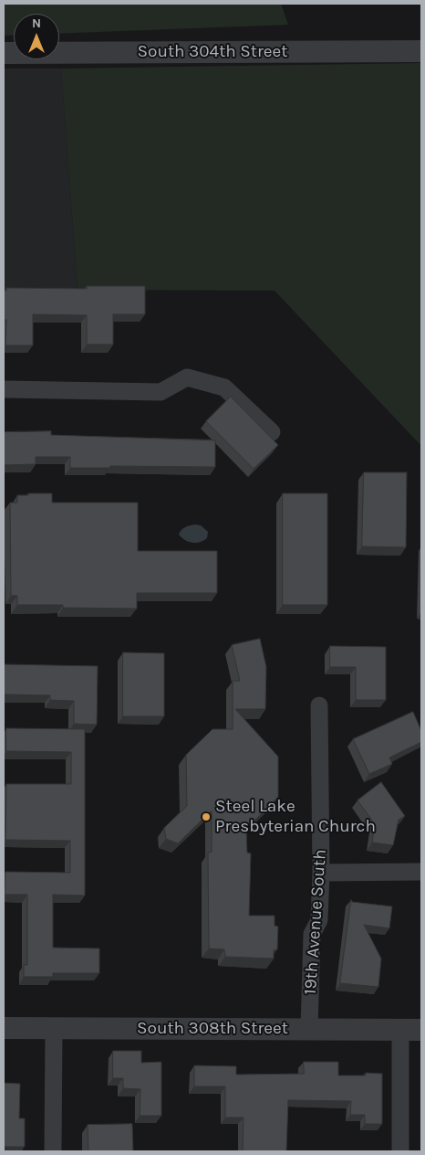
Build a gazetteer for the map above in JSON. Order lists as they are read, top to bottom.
{
  "streets": {
    "street": ["South 304th Street", "19th Avenue South", "South 308th Street"]
  },
  "crossings": [
    ["19th Avenue South", "South 308th Street"]
  ],
  "places": ["Steel Lake Presbyterian Church"],
  "north": "top"
}
